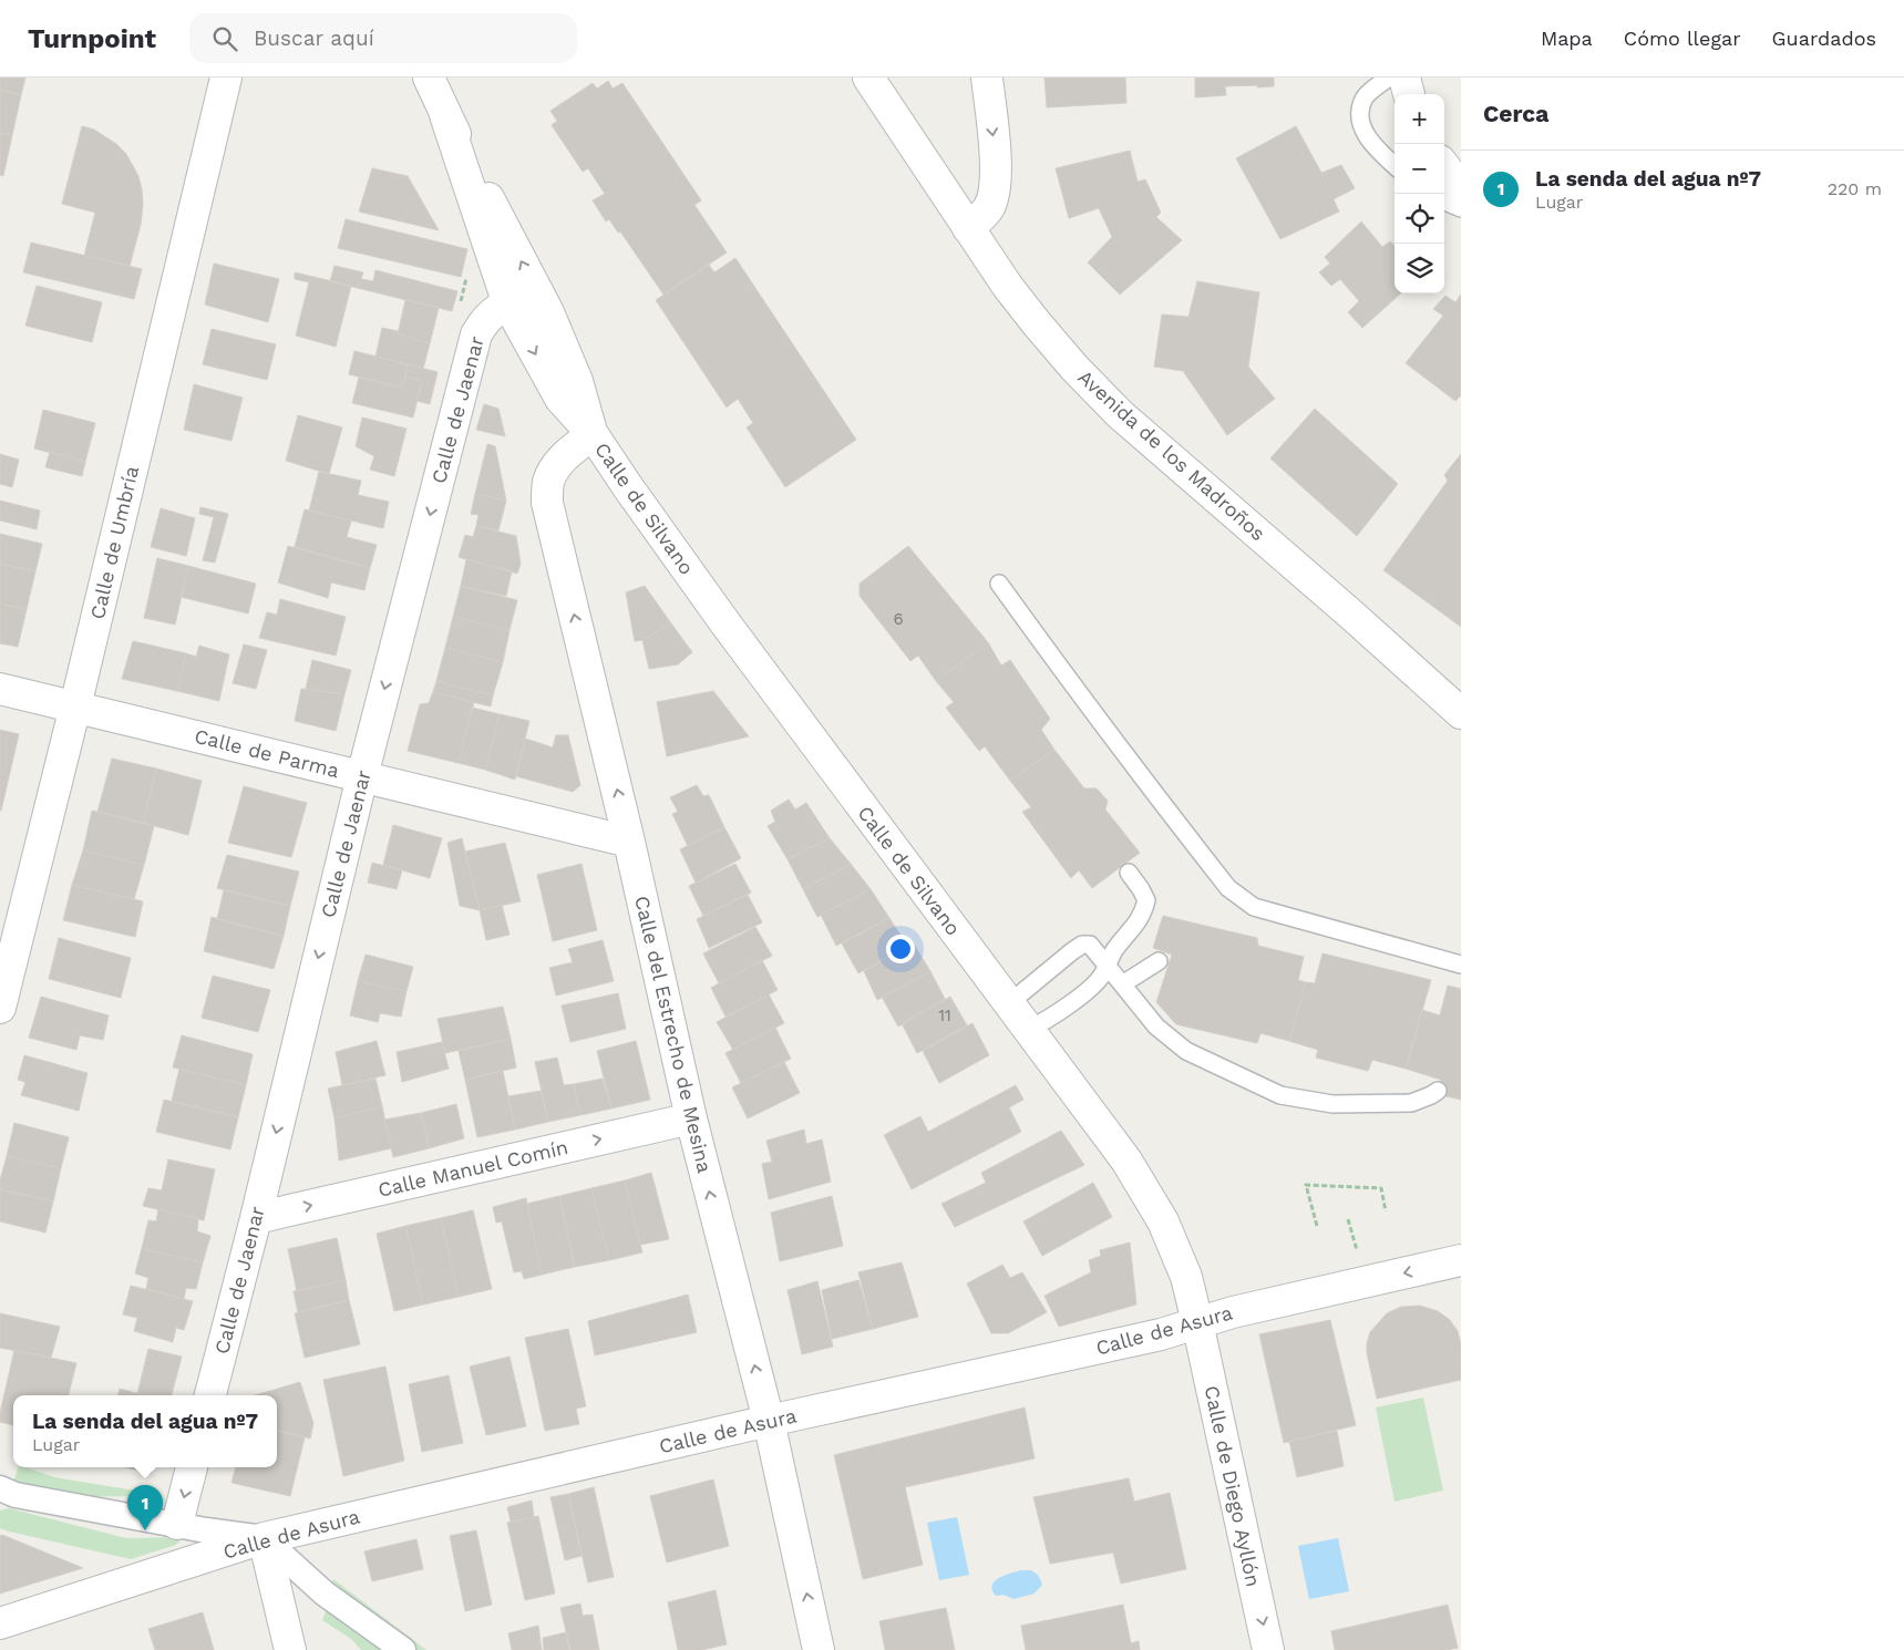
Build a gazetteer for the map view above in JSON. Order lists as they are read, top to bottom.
{
  "streets": {
    "street": [
      "Calle de Jaenar",
      "Avenida de los Madroños",
      "Calle de Silvano",
      "Calle de Umbría",
      "Calle de Parma",
      "Calle del Estrecho de Mesina",
      "Calle Manuel Comín",
      "Calle de Asura",
      "Calle de Diego Ayllón"
    ]
  },
  "crossings": [
    ["Calle de Jaenar", "Calle de Silvano"],
    ["Calle de Jaenar", "Calle de Parma"],
    ["Calle de Jaenar", "Calle Manuel Comín"],
    ["Calle de Silvano", "Calle del Estrecho de Mesina"],
    ["Calle de Silvano", "Calle de Asura"],
    ["Calle de Silvano", "Calle de Diego Ayllón"],
    ["Calle de Umbría", "Calle de Parma"],
    ["Calle de Parma", "Calle del Estrecho de Mesina"],
    ["Calle del Estrecho de Mesina", "Calle Manuel Comín"],
    ["Calle del Estrecho de Mesina", "Calle de Asura"],
    ["Calle de Asura", "Calle de Diego Ayllón"]
  ],
  "one_way": [
    "Calle de Jaenar",
    "Calle del Estrecho de Mesina",
    "Calle Manuel Comín",
    "Calle de Diego Ayllón"
  ],
  "house_numbers": ["6", "11"],
  "page": {
    "header": "Turnpoint",
    "search": "Buscar aquí",
    "nav": ["Mapa", "Cómo llegar", "Guardados"],
    "heading": "Cerca",
    "map_buttons": ["+", "−"],
    "list": [
      {
        "mark": "1",
        "name": "La senda del agua nº7",
        "note": "Lugar",
        "value": "220 m"
      }
    ],
    "popup": ["La senda del agua nº7", "Lugar"],
    "pins": "1"
  }
}
